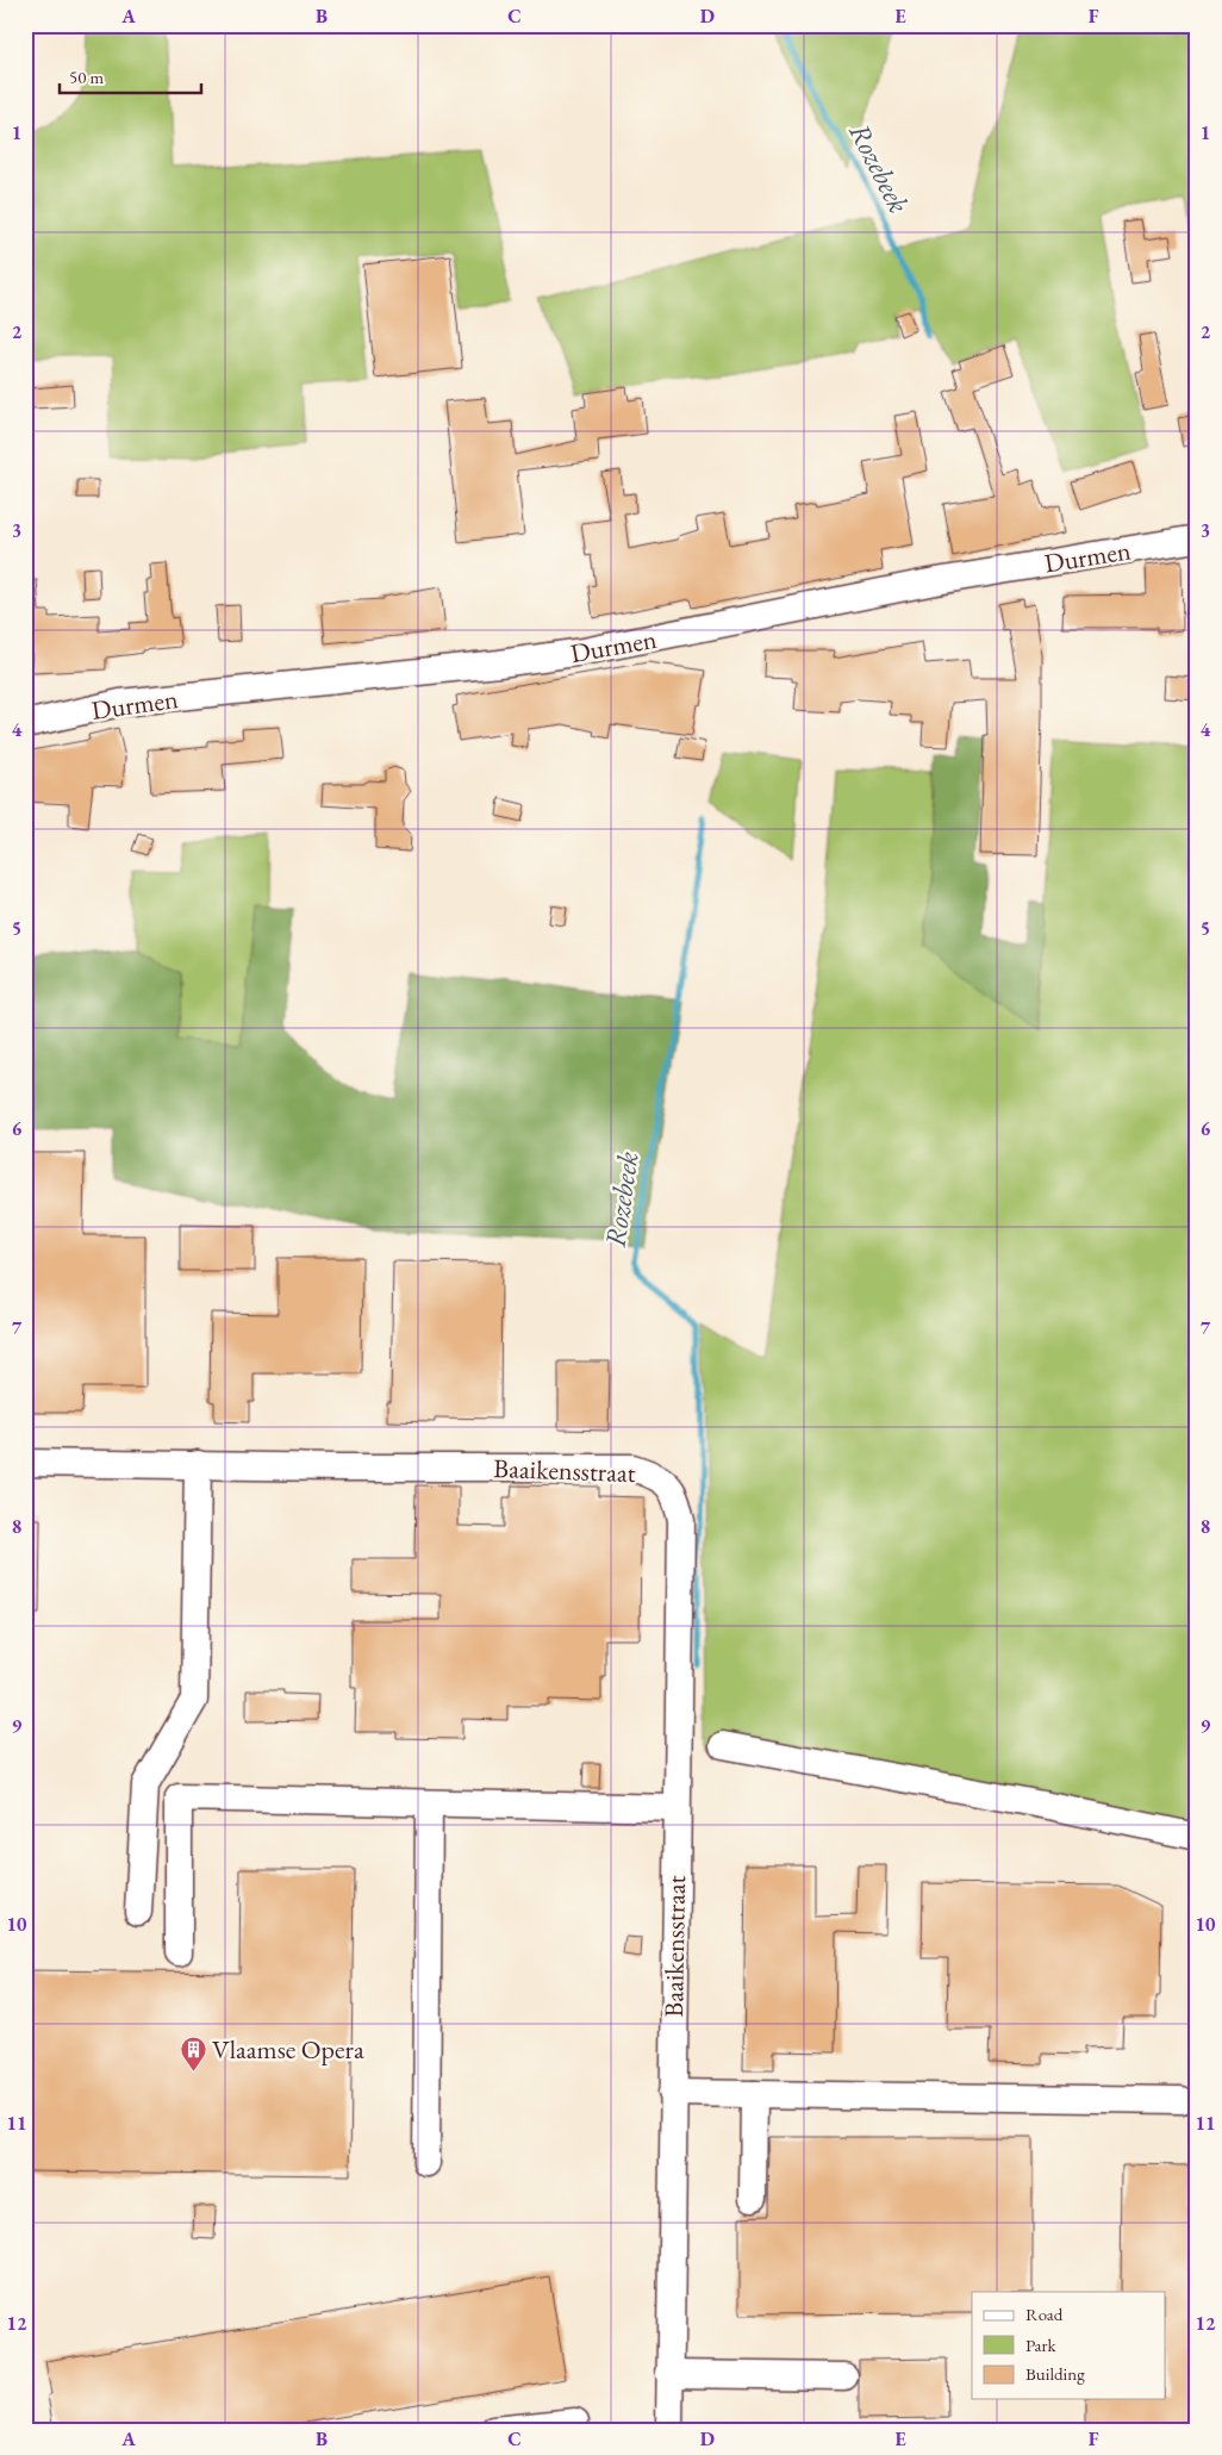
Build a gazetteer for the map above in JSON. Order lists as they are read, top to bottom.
{
  "streets": {
    "street": ["Durmen", "Baaikensstraat"]
  },
  "water": ["Rozebeek"],
  "places": {
    "building": ["Vlaamse Opera"]
  },
  "legend": ["Road", "Park", "Building"],
  "scale_bar": "50 m",
  "grid": {
    "columns": [
      "A",
      "B",
      "C",
      "D",
      "E",
      "F"
    ],
    "rows": [
      "1",
      "2",
      "3",
      "4",
      "5",
      "6",
      "7",
      "8",
      "9",
      "10",
      "11",
      "12"
    ]
  }
}
